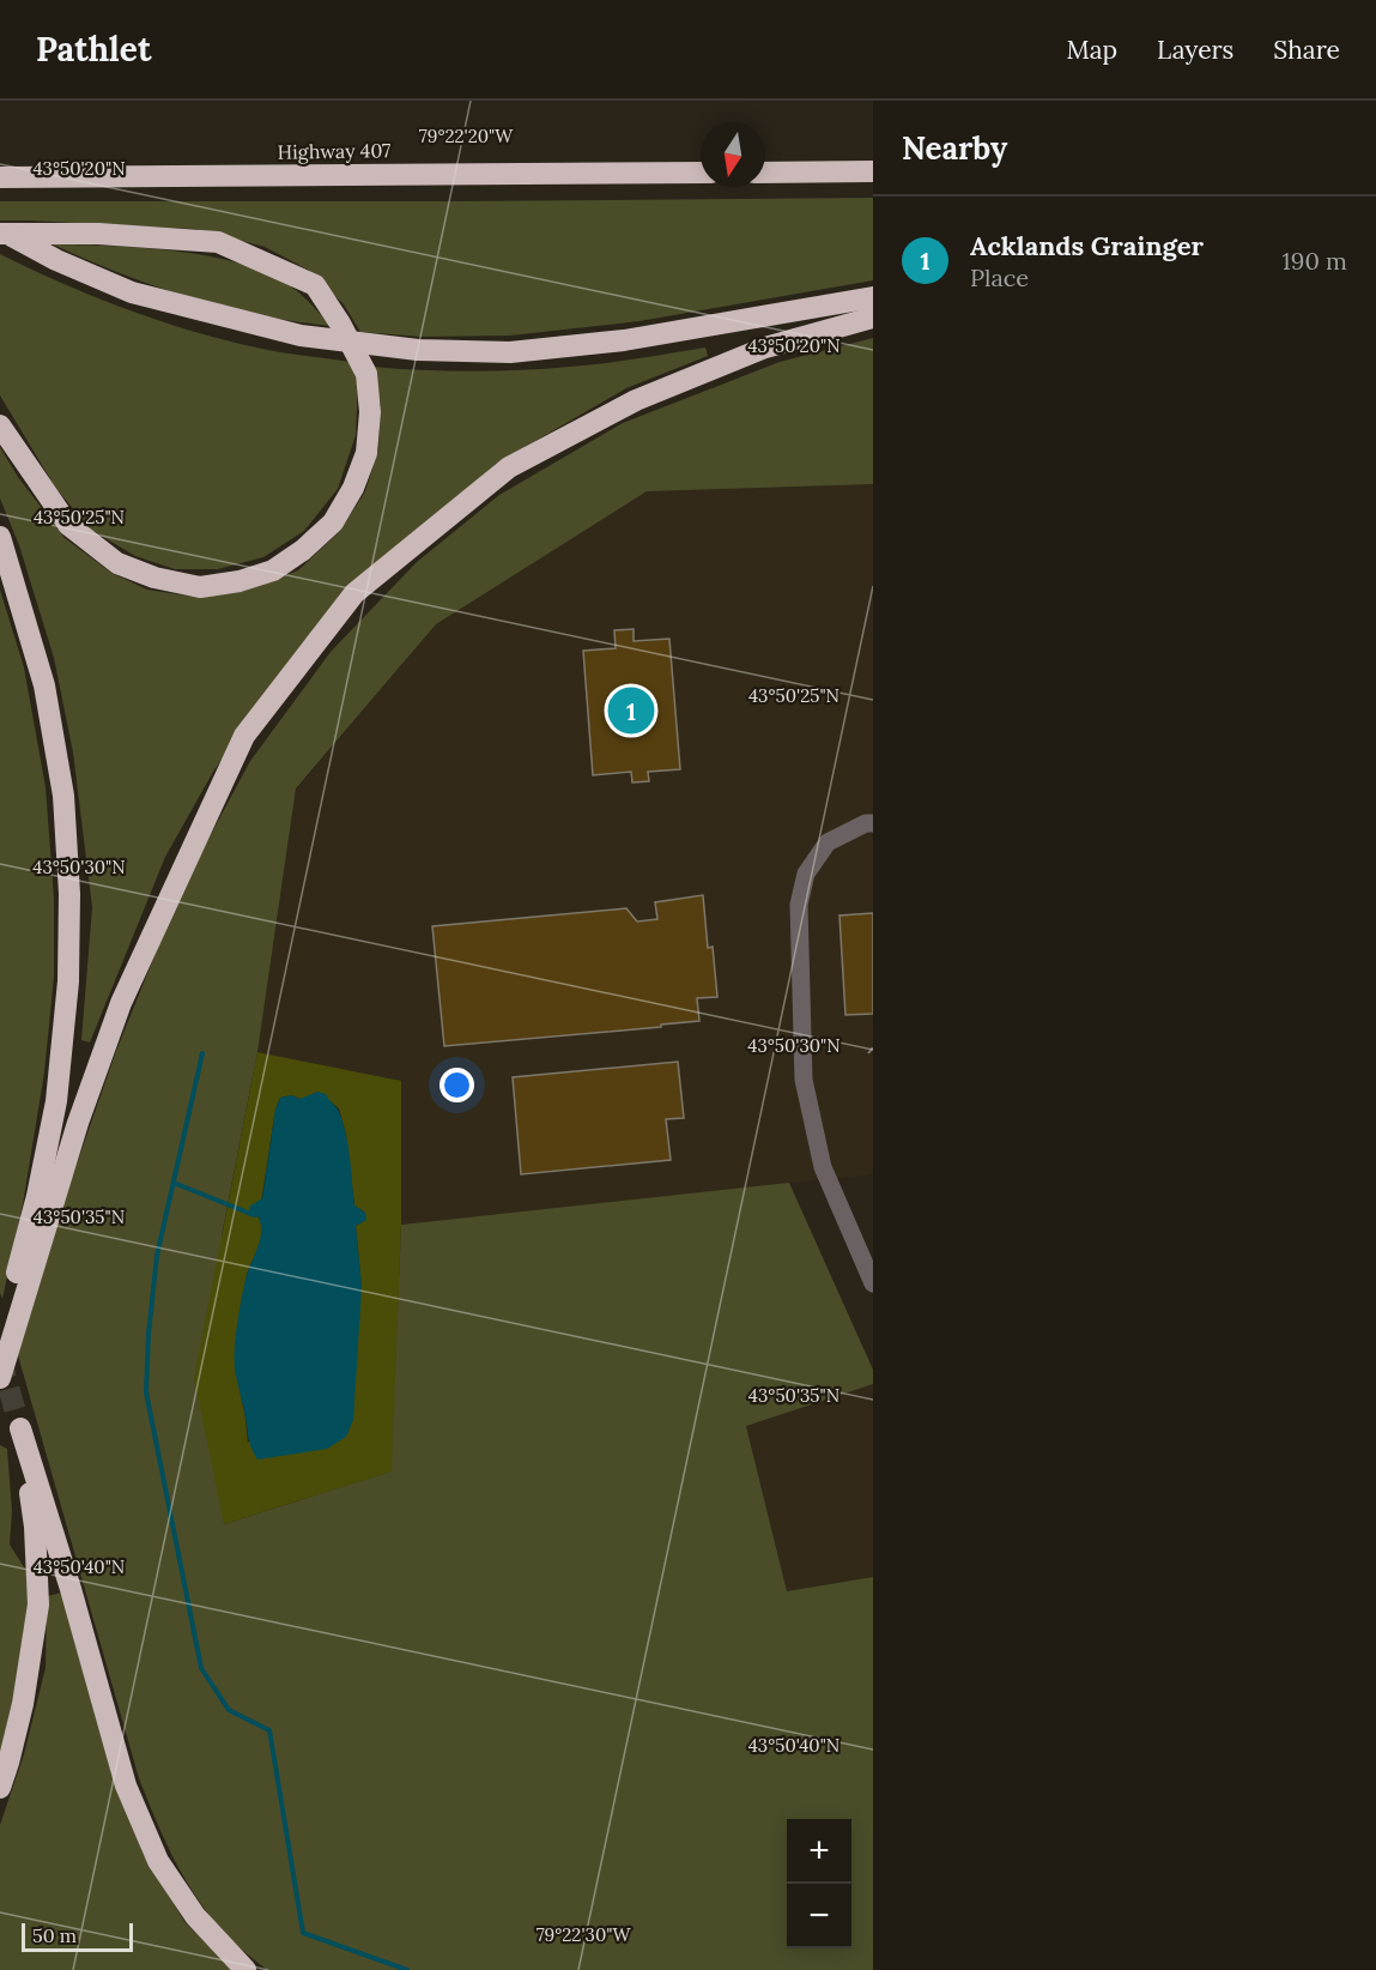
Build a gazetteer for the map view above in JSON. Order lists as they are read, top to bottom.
{
  "streets": {
    "highway": ["Highway 407"]
  },
  "scale_bar": "50 m",
  "north": "bottom",
  "page": {
    "header": "Pathlet",
    "nav": ["Map", "Layers", "Share"],
    "heading": "Nearby",
    "list": [
      {
        "mark": "1",
        "name": "Acklands Grainger",
        "note": "Place",
        "value": "190 m"
      }
    ],
    "pins": "1",
    "map_buttons": ["+", "−"],
    "scale": "50 m"
  },
  "coordinates": [
    "79°22'20\"W",
    "43°50'20\"N",
    "43°50'25\"N",
    "43°50'30\"N",
    "43°50'35\"N",
    "43°50'40\"N",
    "79°22'30\"W"
  ]
}
